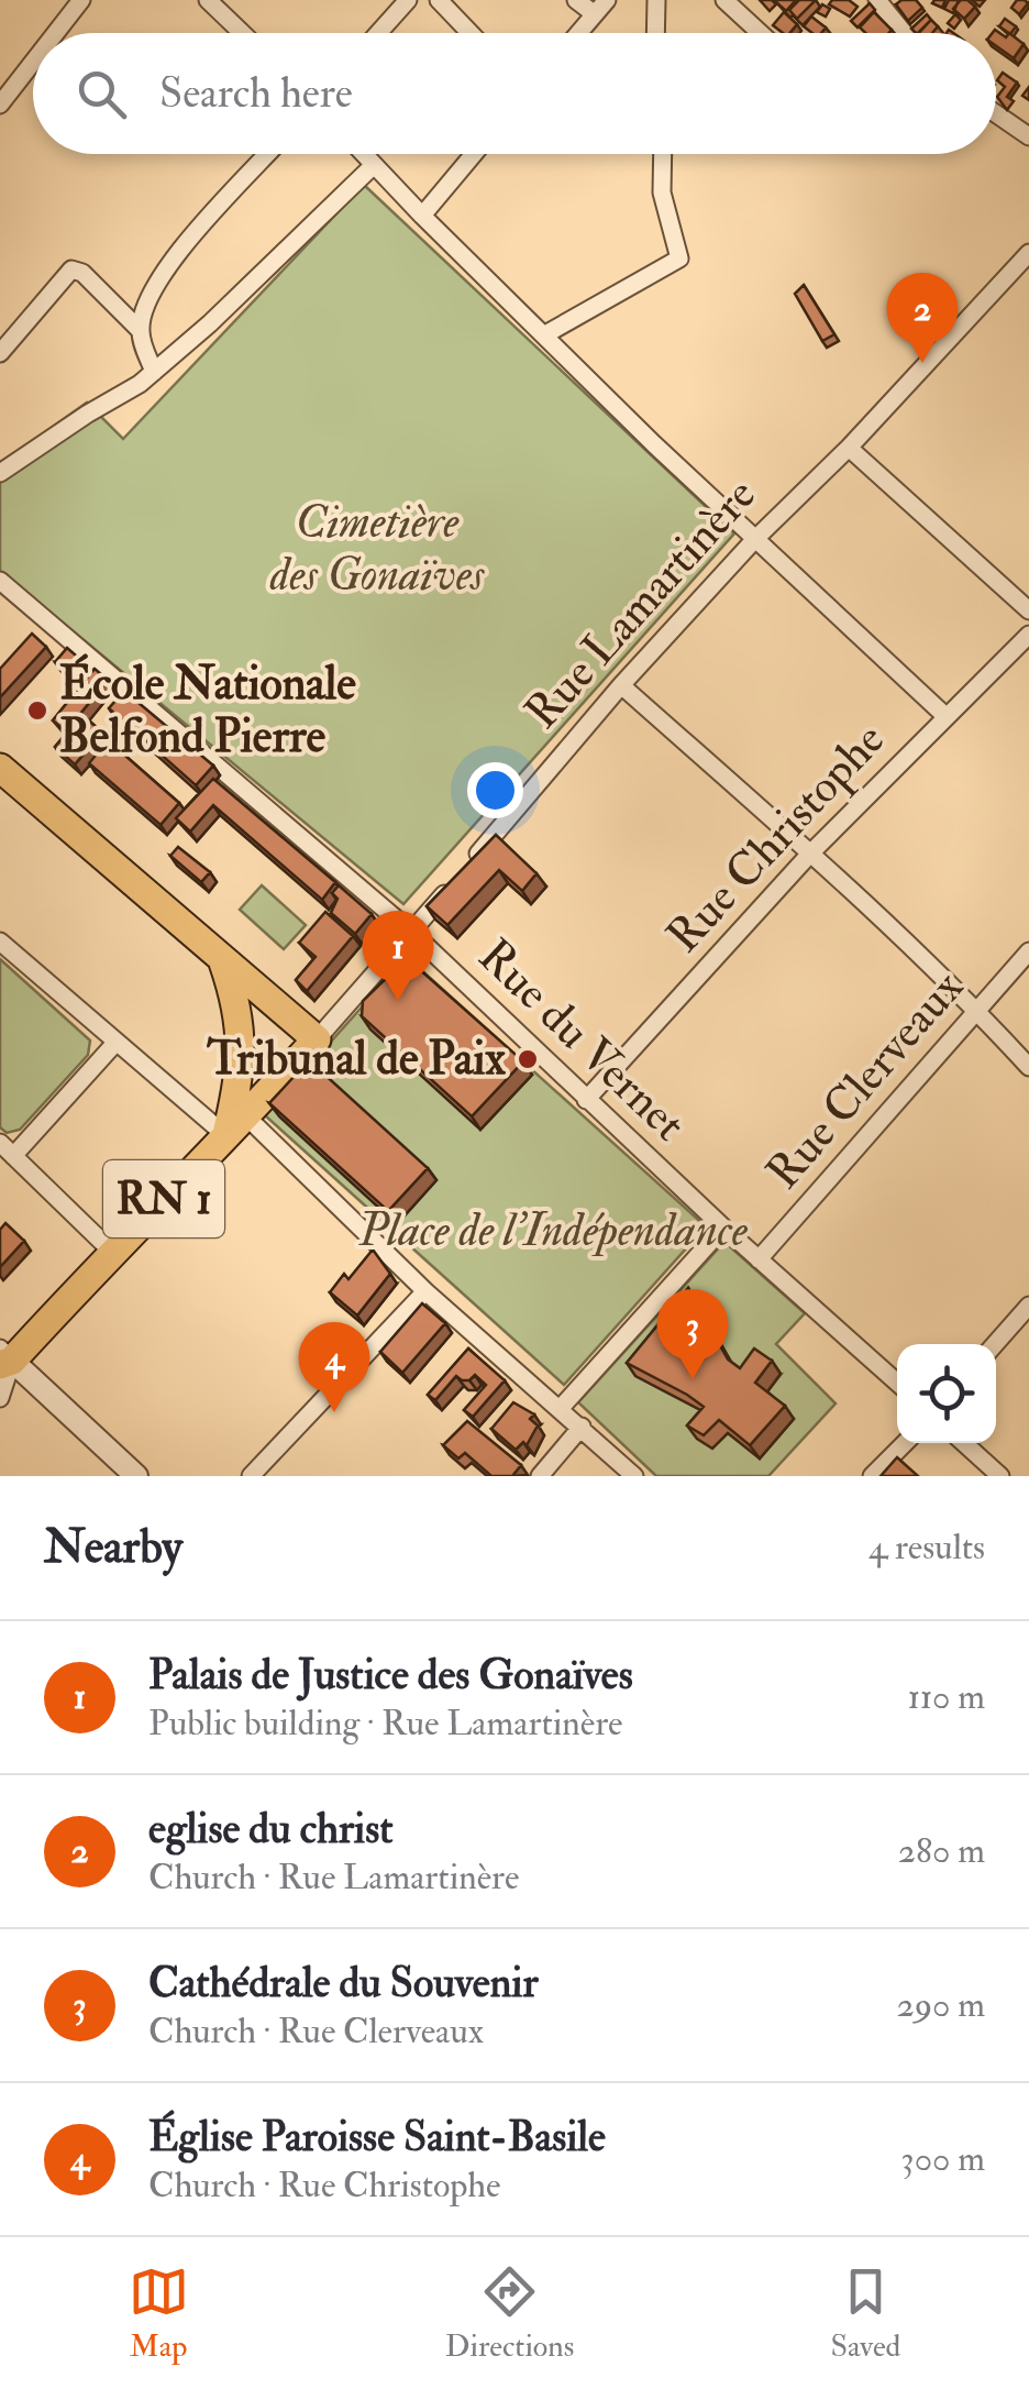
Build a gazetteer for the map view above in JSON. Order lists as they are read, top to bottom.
{
  "streets": {
    "main road": ["RN 1"],
    "street": [
      "Rue Lamartinère",
      "Rue Christophe",
      "Rue du Vernet",
      "Rue Clerveaux"
    ]
  },
  "crossings": [
    ["Rue Christophe", "Rue du Vernet"],
    ["Rue du Vernet", "Rue Clerveaux"]
  ],
  "parks": ["Cimetière des Gonaïves", "Place de l'Indépendance"],
  "places": ["École Nationale Belfond Pierre", "Tribunal de Paix"],
  "page": {
    "search": "Search here",
    "pins": [
      "2",
      "1",
      "3",
      "4"
    ],
    "heading": ["Nearby", "4 results"],
    "list": [
      {
        "mark": "1",
        "name": "Palais de Justice des Gonaïves",
        "note": "Public building · Rue Lamartinère",
        "value": "110 m"
      },
      {
        "mark": "2",
        "name": "eglise du christ",
        "note": "Church · Rue Lamartinère",
        "value": "280 m"
      },
      {
        "mark": "3",
        "name": "Cathédrale du Souvenir",
        "note": "Church · Rue Clerveaux",
        "value": "290 m"
      },
      {
        "mark": "4",
        "name": "Église Paroisse Saint-Basile",
        "note": "Church · Rue Christophe",
        "value": "300 m"
      }
    ],
    "nav": ["Map", "Directions", "Saved"]
  }
}
